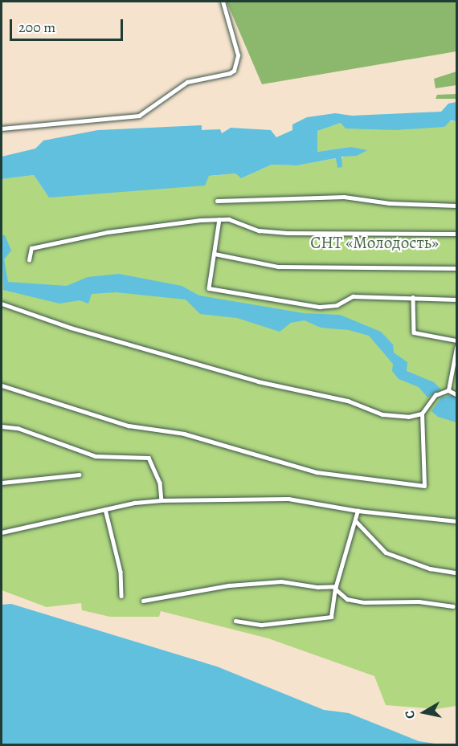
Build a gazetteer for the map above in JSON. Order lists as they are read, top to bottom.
{
  "parks": ["СНТ «Молодость»"],
  "scale_bar": "200 m",
  "north": "left"
}
